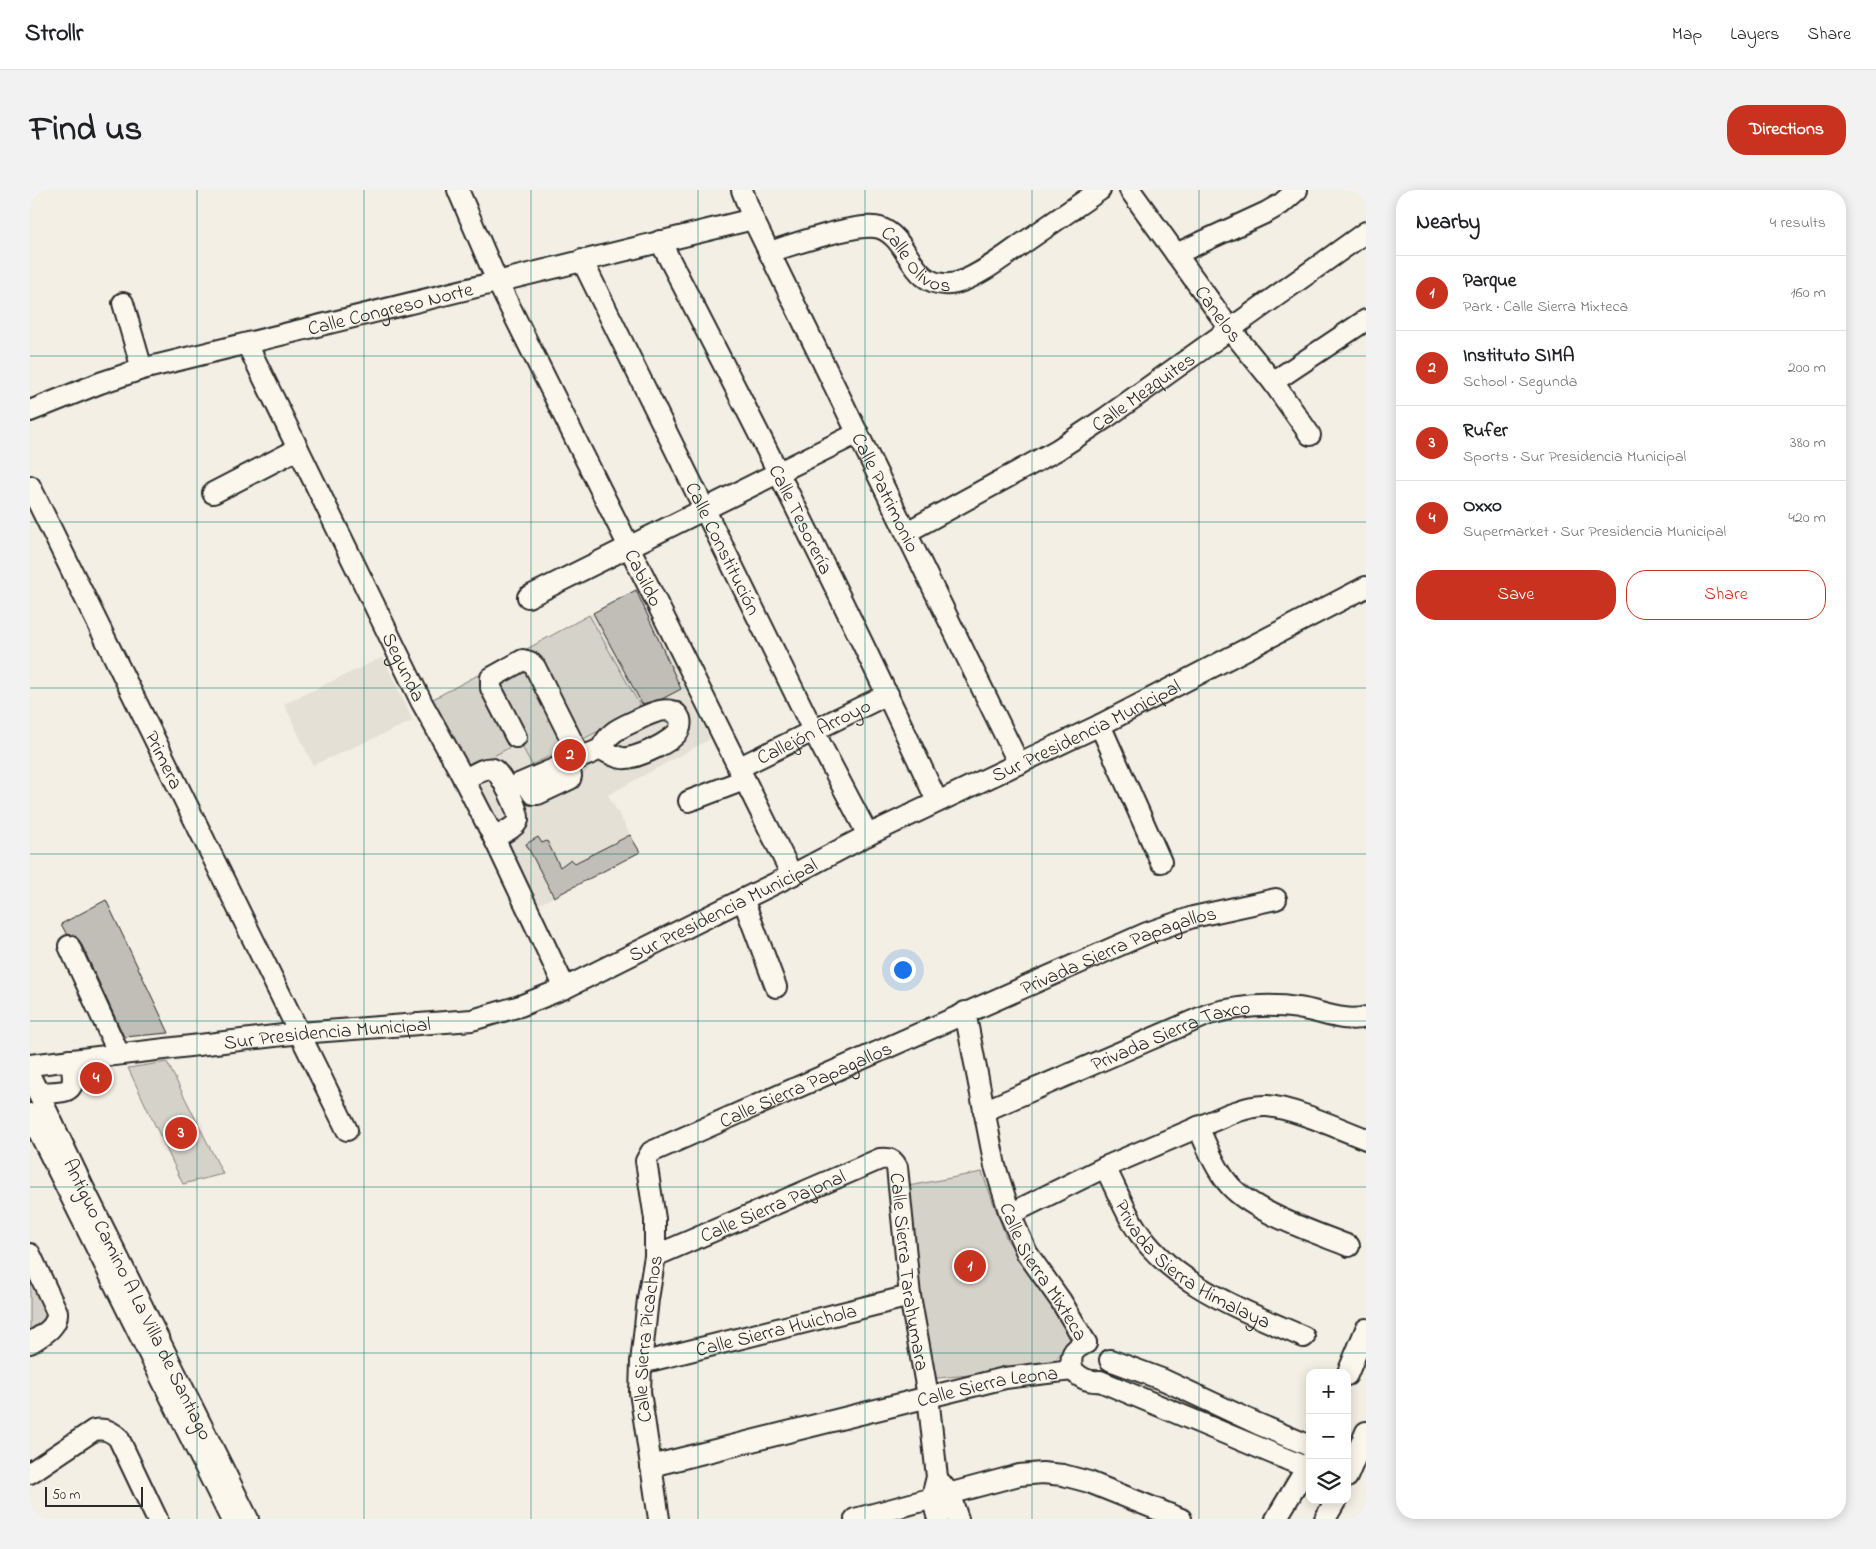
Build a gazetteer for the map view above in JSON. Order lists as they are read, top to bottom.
{
  "streets": {
    "street": [
      "Calle Olivos",
      "Calle Congreso Norte",
      "Canelos",
      "Calle Mezquites",
      "Calle Patrimonio",
      "Calle Tesorería",
      "Calle Constitución",
      "Cabildo",
      "Segunda",
      "Sur Presidencia Municipal",
      "Callejón Arroyo",
      "Primera",
      "Privada Sierra Papagallos",
      "Privada Sierra Taxco",
      "Calle Sierra Papagallos",
      "Calle Sierra Pajonal",
      "Privada Sierra Himalaya",
      "Calle Sierra Mixteca",
      "Calle Sierra Tarahumara",
      "Antiguo Camino A La Villa de Santiago",
      "Calle Sierra Huichola",
      "Calle Sierra Picachos",
      "Calle Sierra Leona"
    ]
  },
  "crossings": [
    ["Calle Olivos", "Calle Patrimonio"],
    ["Calle Congreso Norte", "Calle Patrimonio"],
    ["Calle Congreso Norte", "Calle Tesorería"],
    ["Calle Congreso Norte", "Calle Constitución"],
    ["Calle Congreso Norte", "Cabildo"],
    ["Calle Congreso Norte", "Segunda"],
    ["Canelos", "Calle Mezquites"],
    ["Calle Mezquites", "Calle Patrimonio"],
    ["Calle Patrimonio", "Sur Presidencia Municipal"],
    ["Calle Tesorería", "Sur Presidencia Municipal"],
    ["Calle Tesorería", "Callejón Arroyo"],
    ["Calle Constitución", "Sur Presidencia Municipal"],
    ["Calle Constitución", "Callejón Arroyo"],
    ["Cabildo", "Sur Presidencia Municipal"],
    ["Cabildo", "Callejón Arroyo"],
    ["Segunda", "Sur Presidencia Municipal"],
    ["Sur Presidencia Municipal", "Primera"],
    ["Privada Sierra Papagallos", "Calle Sierra Papagallos"],
    ["Privada Sierra Papagallos", "Calle Sierra Mixteca"],
    ["Privada Sierra Taxco", "Calle Sierra Mixteca"],
    ["Calle Sierra Papagallos", "Calle Sierra Mixteca"],
    ["Calle Sierra Papagallos", "Calle Sierra Picachos"],
    ["Calle Sierra Pajonal", "Calle Sierra Tarahumara"],
    ["Calle Sierra Pajonal", "Calle Sierra Picachos"],
    ["Calle Sierra Mixteca", "Calle Sierra Leona"],
    ["Calle Sierra Tarahumara", "Calle Sierra Huichola"],
    ["Calle Sierra Tarahumara", "Calle Sierra Leona"],
    ["Calle Sierra Huichola", "Calle Sierra Picachos"],
    ["Calle Sierra Picachos", "Calle Sierra Leona"]
  ],
  "scale_bar": "50 m",
  "page": {
    "header": "Strollr",
    "nav": ["Map", "Layers", "Share"],
    "title": "Find us",
    "buttons": [
      "Directions",
      ["Save", "Share"]
    ],
    "heading": ["Nearby", "4 results"],
    "list": [
      {
        "mark": "1",
        "name": "Parque",
        "note": "Park · Calle Sierra Mixteca",
        "value": "160 m"
      },
      {
        "mark": "2",
        "name": "Instituto SIMA",
        "note": "School · Segunda",
        "value": "200 m"
      },
      {
        "mark": "3",
        "name": "Rufer",
        "note": "Sports · Sur Presidencia Municipal",
        "value": "380 m"
      },
      {
        "mark": "4",
        "name": "Oxxo",
        "note": "Supermarket · Sur Presidencia Municipal",
        "value": "420 m"
      }
    ],
    "pins": [
      "2",
      "4",
      "3",
      "1"
    ],
    "map_buttons": ["+", "−"],
    "scale": "50 m"
  }
}
